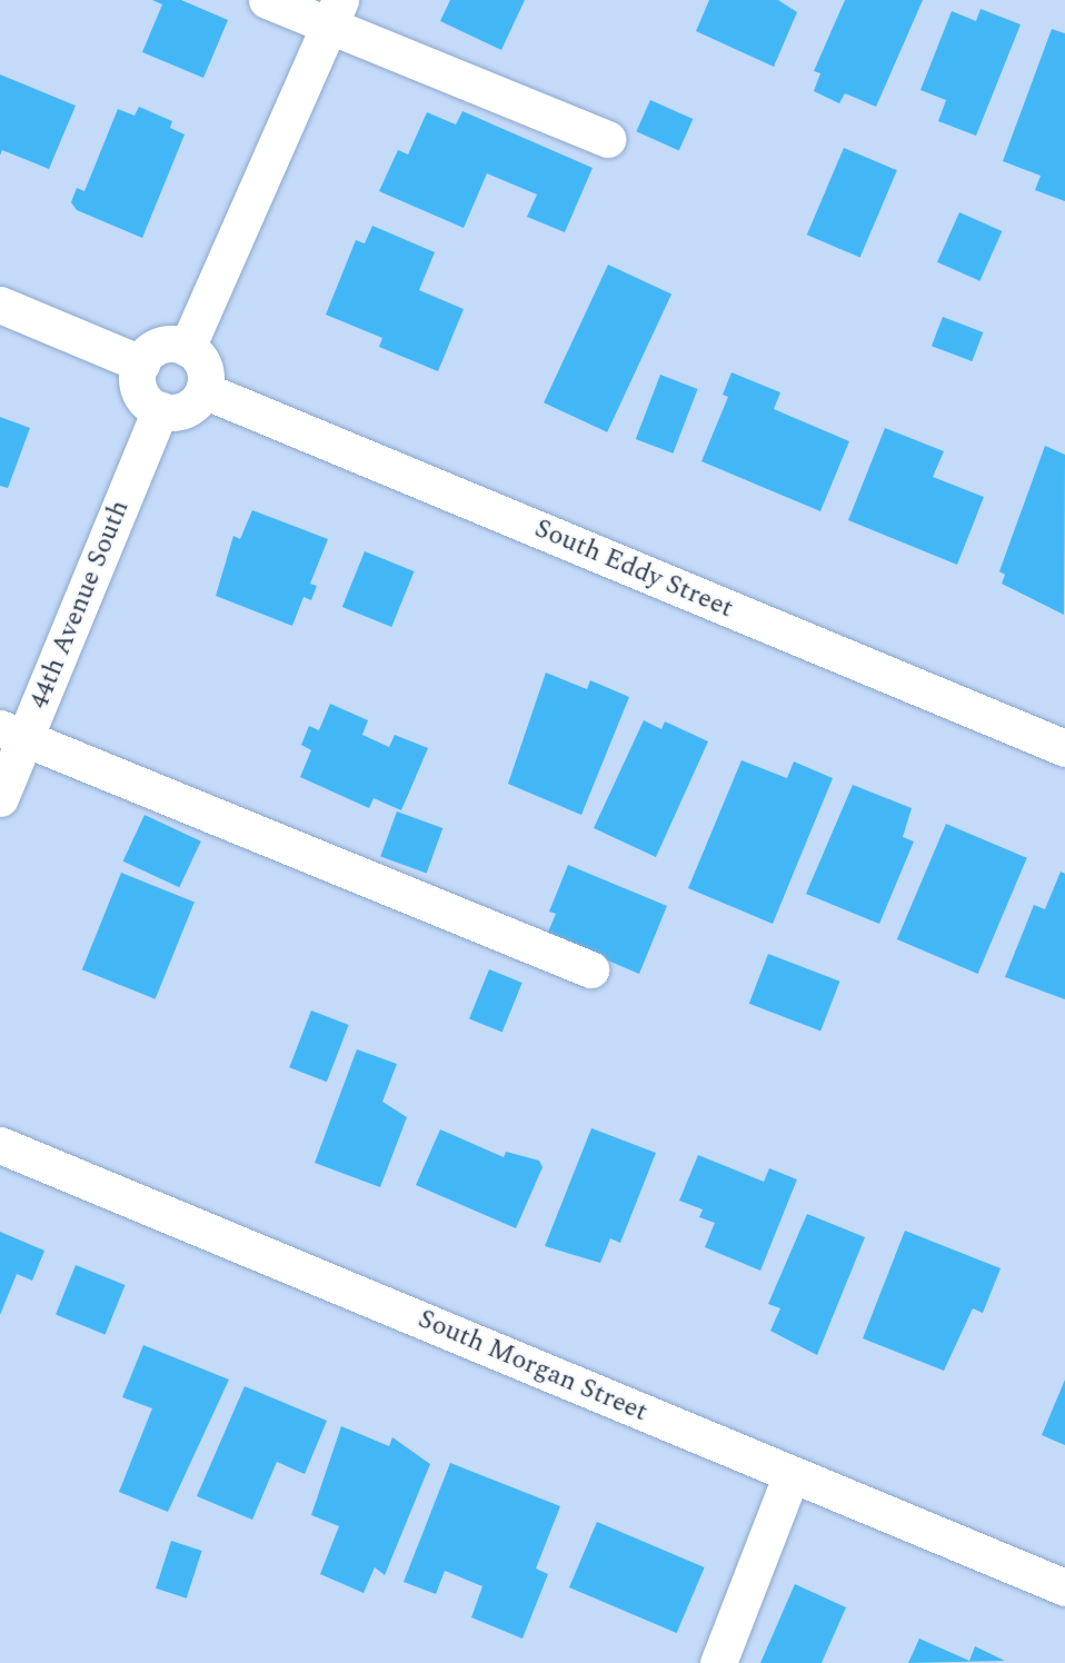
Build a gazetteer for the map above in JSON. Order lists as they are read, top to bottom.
{
  "streets": {
    "street": ["South Eddy Street", "44th Avenue South", "South Morgan Street"]
  },
  "crossings": [
    ["South Eddy Street", "44th Avenue South"]
  ]
}
